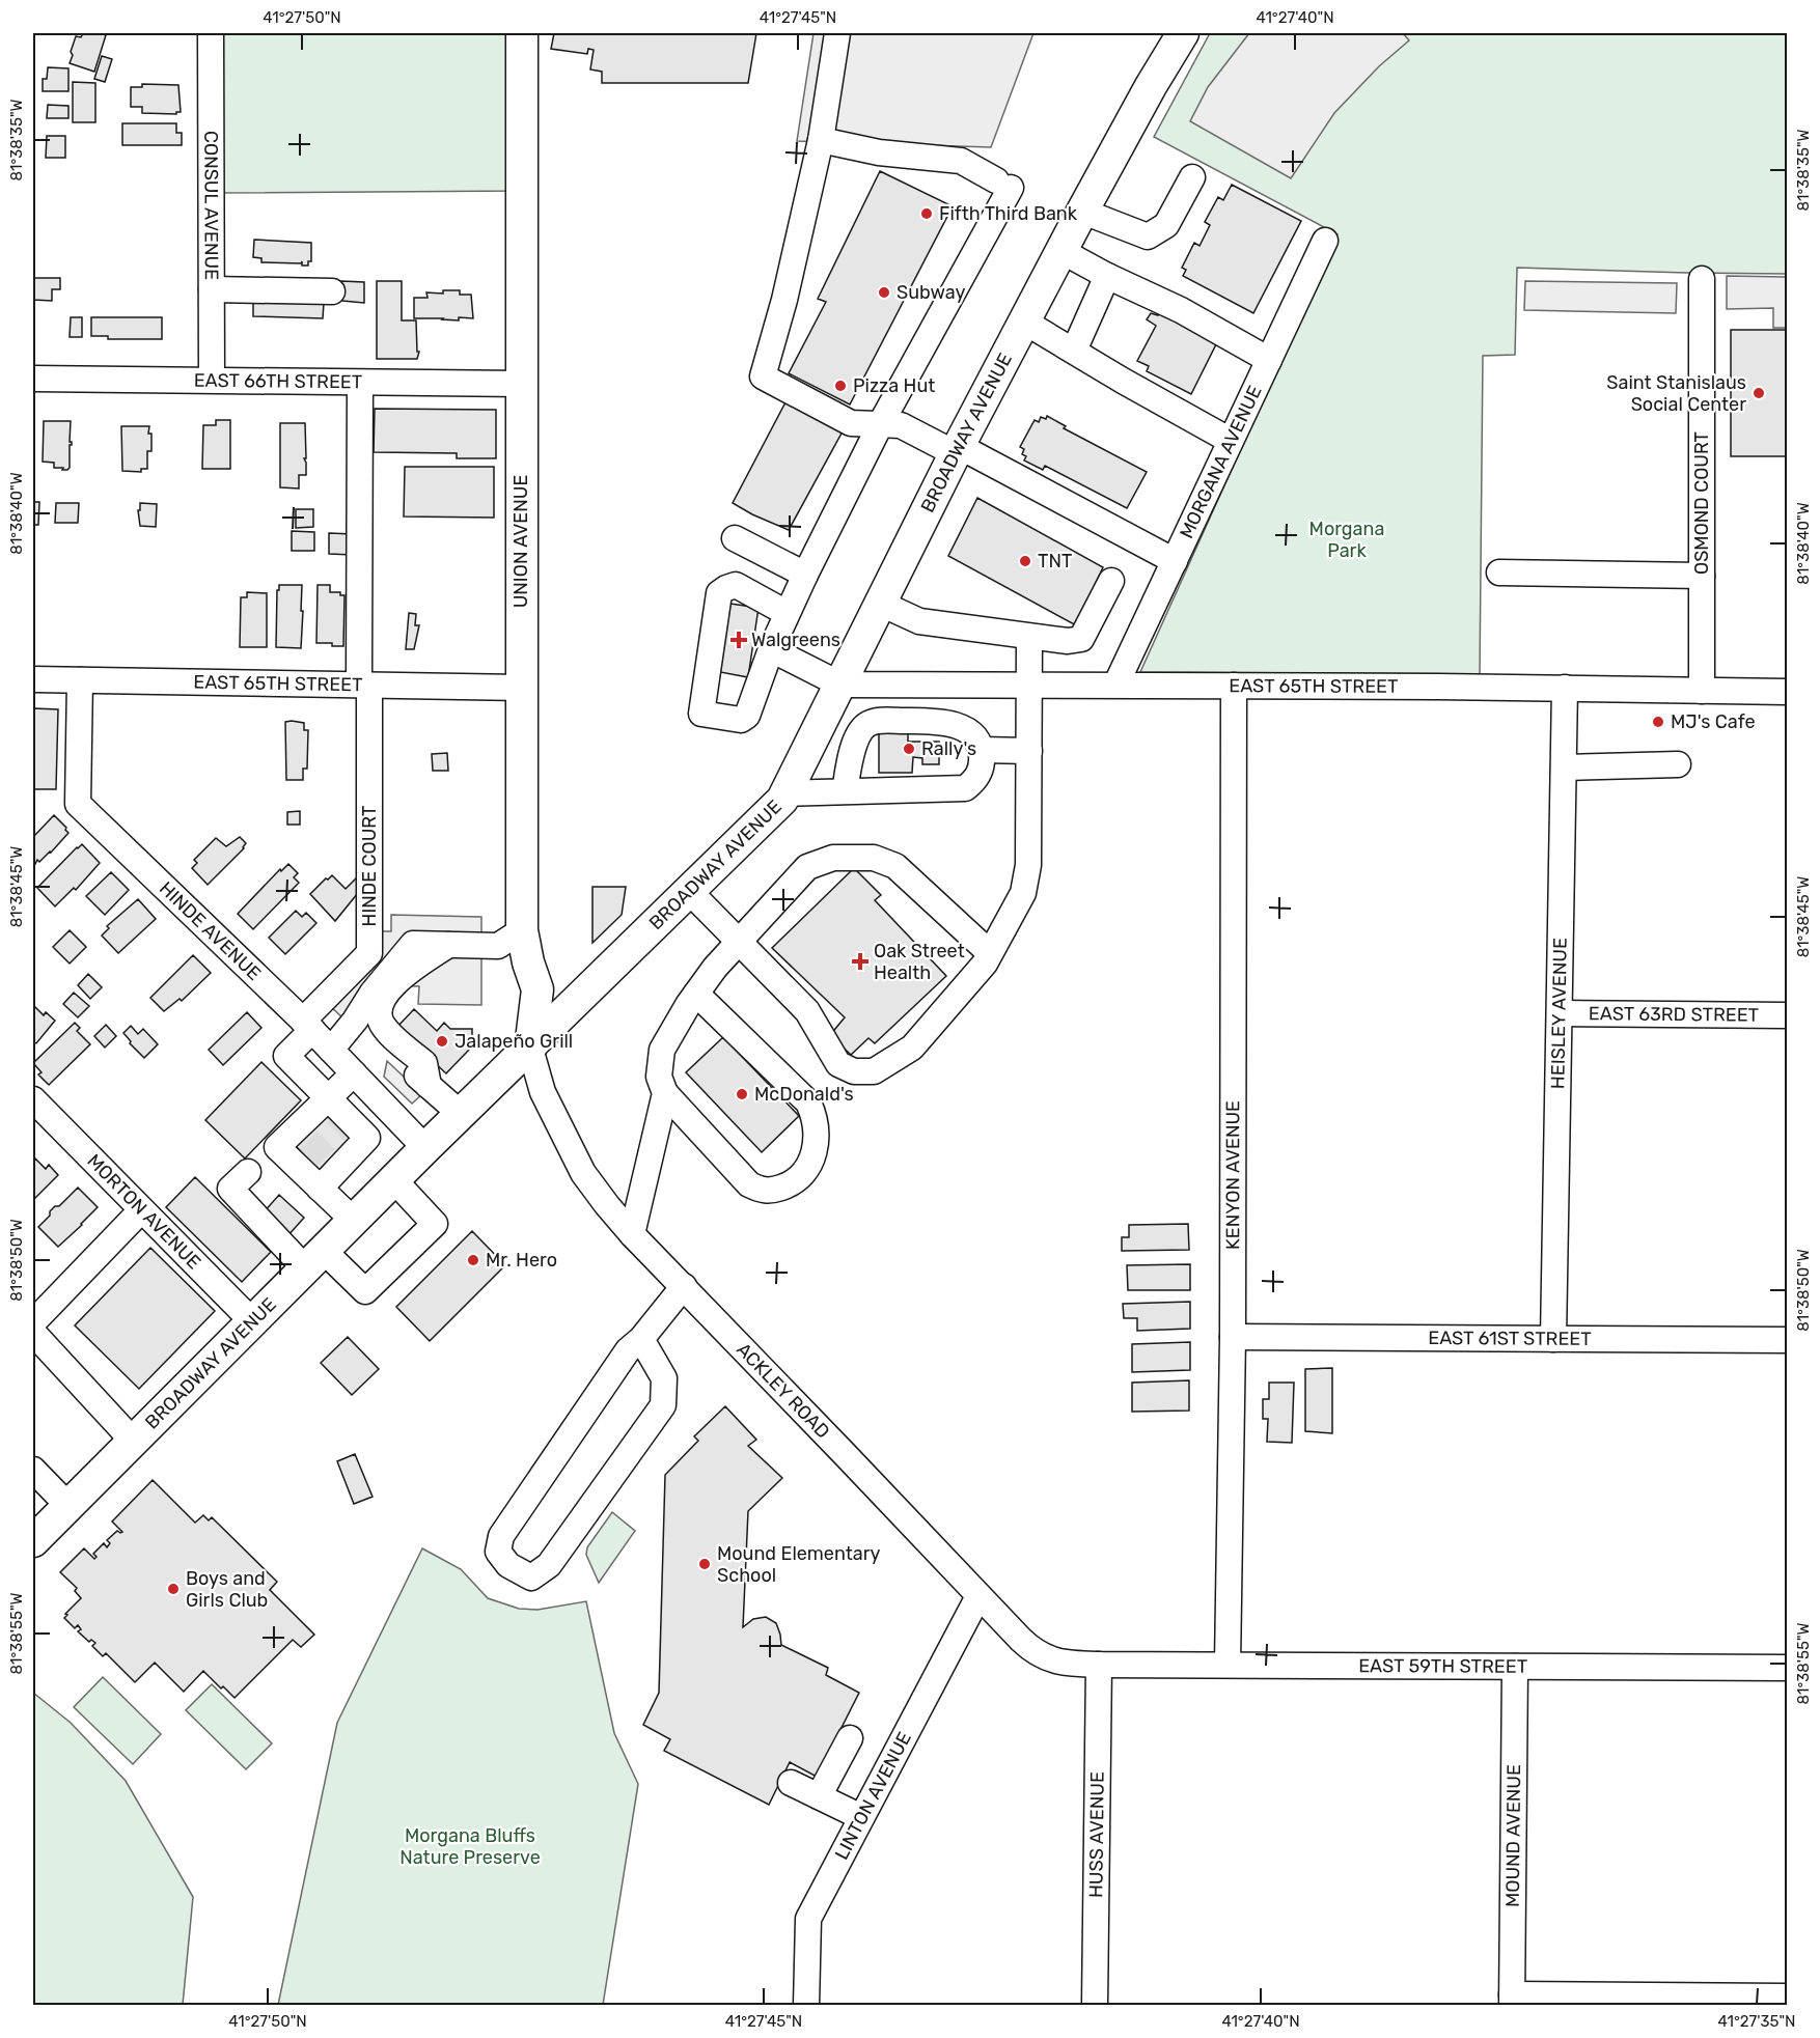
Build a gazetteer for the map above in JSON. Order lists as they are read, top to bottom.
{
  "streets": {
    "main road": ["BROADWAY AVENUE", "UNION AVENUE"],
    "street": [
      "CONSUL AVENUE",
      "EAST 66TH STREET",
      "MORGANA AVENUE",
      "OSMOND COURT",
      "EAST 65TH STREET",
      "HINDE COURT",
      "HINDE AVENUE",
      "HEISLEY AVENUE",
      "EAST 63RD STREET",
      "KENYON AVENUE",
      "MORTON AVENUE",
      "EAST 61ST STREET",
      "ACKLEY ROAD",
      "EAST 59TH STREET",
      "LINTON AVENUE",
      "HUSS AVENUE",
      "MOUND AVENUE"
    ]
  },
  "crossings": [
    ["CONSUL AVENUE", "EAST 66TH STREET"],
    ["EAST 66TH STREET", "UNION AVENUE"],
    ["EAST 66TH STREET", "HINDE COURT"],
    ["BROADWAY AVENUE", "UNION AVENUE"],
    ["BROADWAY AVENUE", "EAST 65TH STREET"],
    ["BROADWAY AVENUE", "HINDE AVENUE"],
    ["BROADWAY AVENUE", "MORTON AVENUE"],
    ["BROADWAY AVENUE", "ACKLEY ROAD"],
    ["MORGANA AVENUE", "EAST 65TH STREET"],
    ["OSMOND COURT", "EAST 65TH STREET"],
    ["UNION AVENUE", "EAST 65TH STREET"],
    ["UNION AVENUE", "ACKLEY ROAD"],
    ["EAST 65TH STREET", "HINDE COURT"],
    ["EAST 65TH STREET", "HINDE AVENUE"],
    ["EAST 65TH STREET", "HEISLEY AVENUE"],
    ["EAST 65TH STREET", "KENYON AVENUE"],
    ["HINDE COURT", "HINDE AVENUE"],
    ["HEISLEY AVENUE", "EAST 63RD STREET"],
    ["HEISLEY AVENUE", "EAST 61ST STREET"],
    ["KENYON AVENUE", "EAST 61ST STREET"],
    ["KENYON AVENUE", "EAST 59TH STREET"],
    ["ACKLEY ROAD", "EAST 59TH STREET"],
    ["ACKLEY ROAD", "LINTON AVENUE"],
    ["ACKLEY ROAD", "HUSS AVENUE"],
    ["EAST 59TH STREET", "HUSS AVENUE"],
    ["EAST 59TH STREET", "MOUND AVENUE"]
  ],
  "parks": ["Morgana Park", "Morgana Bluffs Nature Preserve"],
  "places": {
    "other": [
      "Fifth Third Bank",
      "Subway",
      "Pizza Hut",
      "Saint Stanislaus Social Center",
      "TNT",
      "MJ's Cafe",
      "Rally's",
      "Jalapeño Grill",
      "McDonald's",
      "Mr. Hero",
      "Mound Elementary School",
      "Boys and Girls Club"
    ],
    "health": ["Walgreens", "Oak Street Health"]
  },
  "coordinates": [
    "41°27'50\"N",
    "41°27'45\"N",
    "41°27'40\"N",
    "81°38'35\"W",
    "81°38'40\"W",
    "81°38'45\"W",
    "81°38'50\"W",
    "81°38'55\"W",
    "41°27'35\"N"
  ]
}
